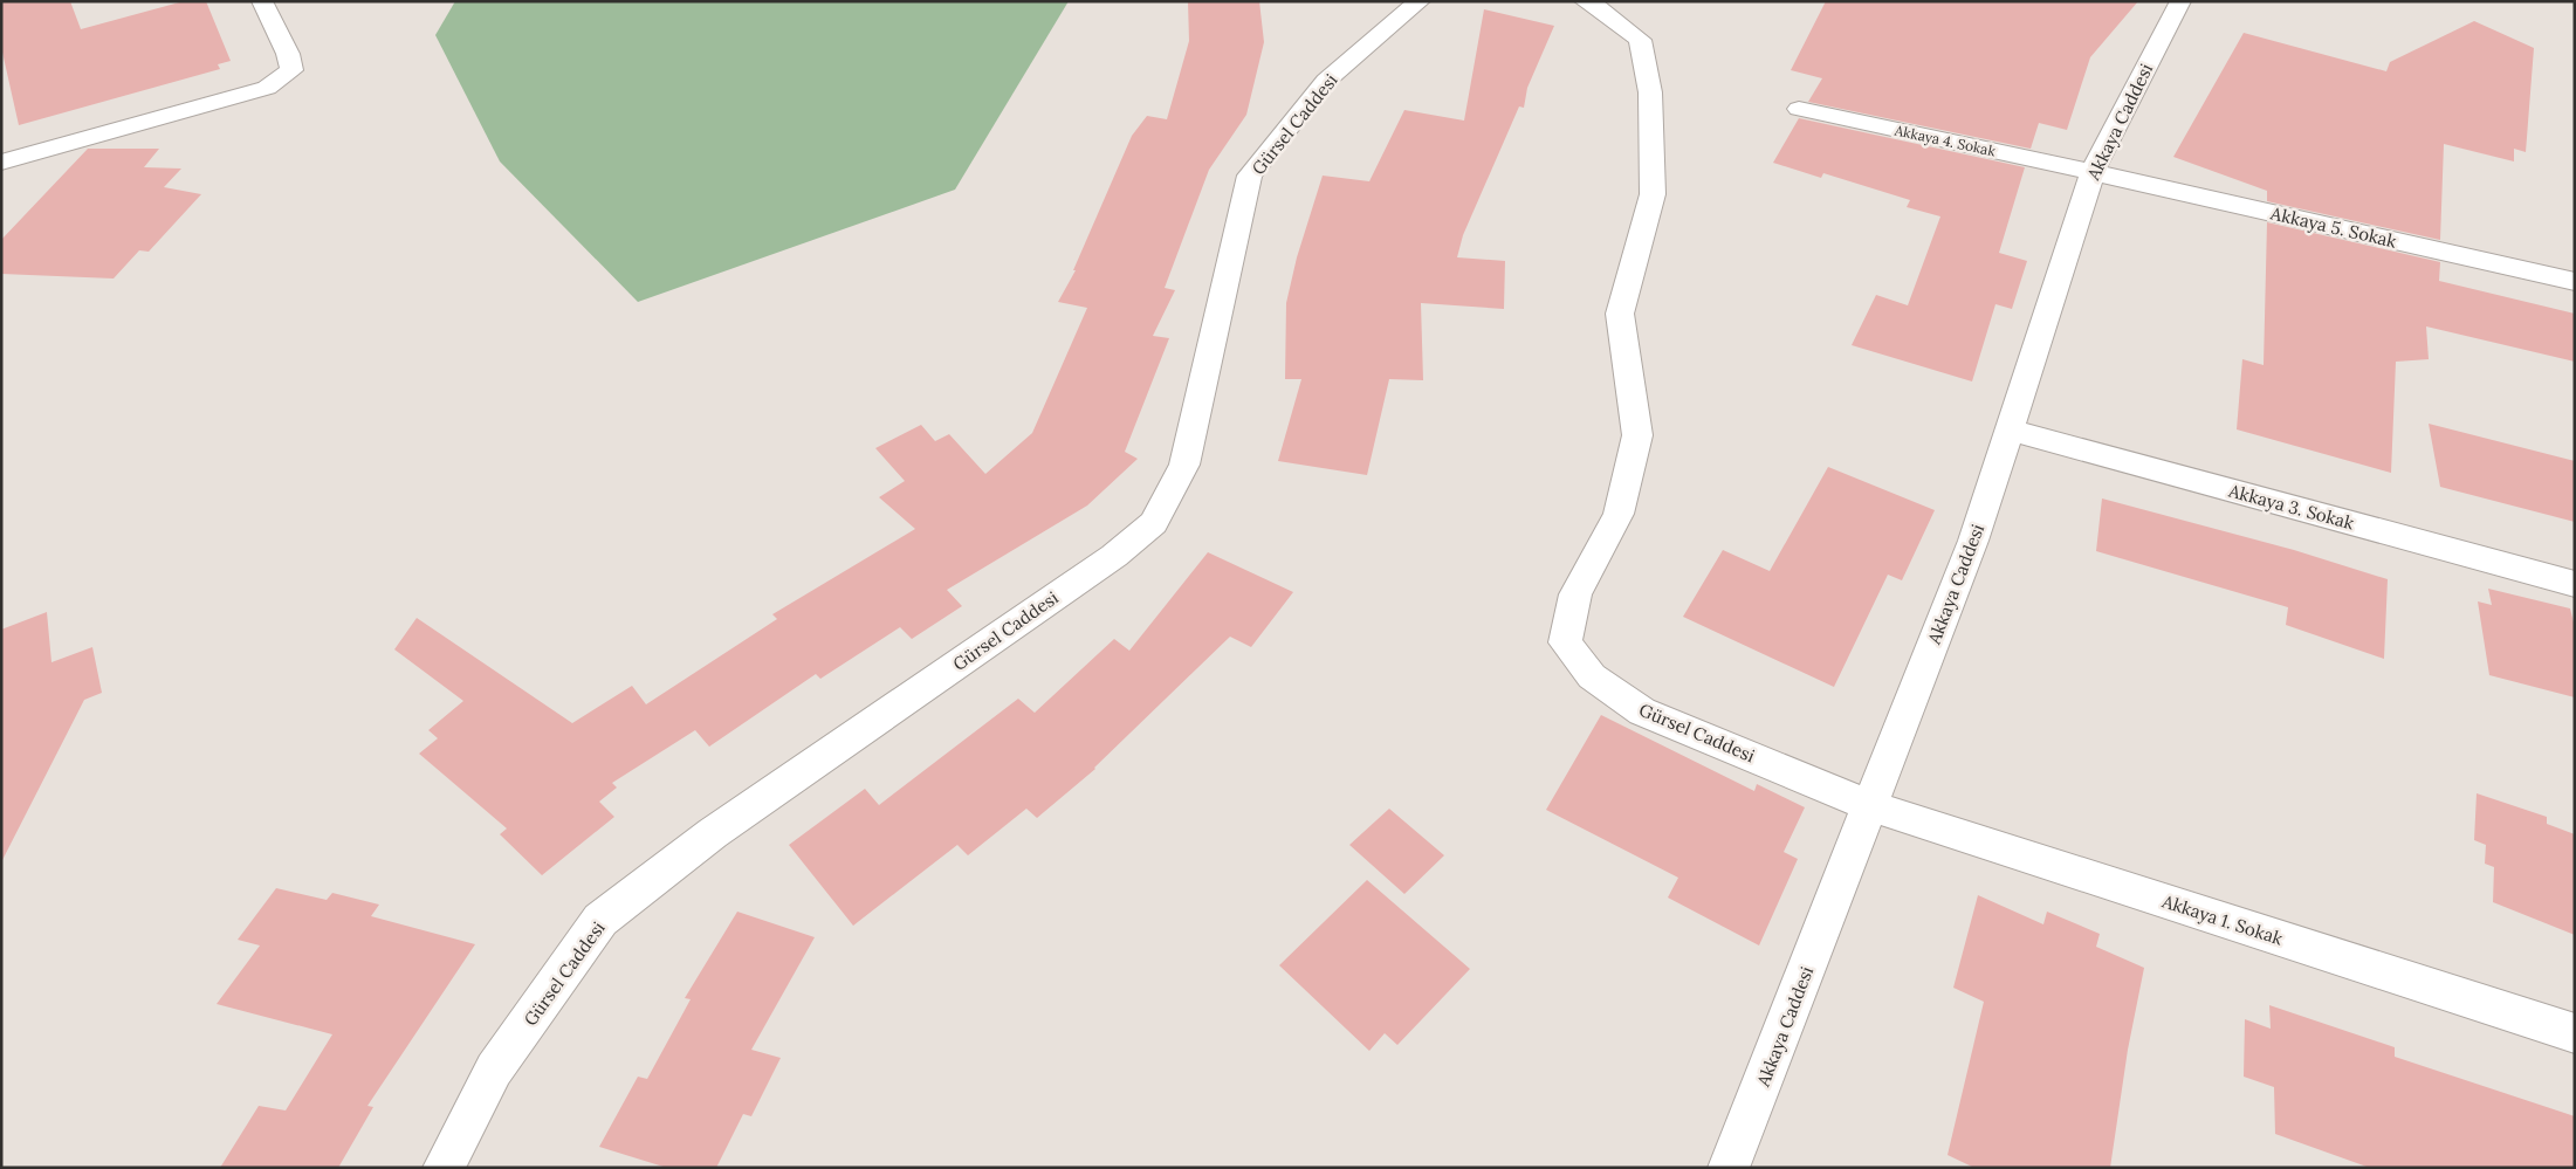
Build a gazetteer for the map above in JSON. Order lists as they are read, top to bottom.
{
  "streets": {
    "street": [
      "Akkaya Caddesi",
      "Gürsel Caddesi",
      "Akkaya 4. Sokak",
      "Akkaya 5. Sokak",
      "Akkaya 3. Sokak",
      "Akkaya 1. Sokak"
    ]
  },
  "crossings": [
    ["Akkaya Caddesi", "Gürsel Caddesi"],
    ["Akkaya Caddesi", "Akkaya 4. Sokak"],
    ["Akkaya Caddesi", "Akkaya 5. Sokak"],
    ["Akkaya Caddesi", "Akkaya 3. Sokak"],
    ["Akkaya Caddesi", "Akkaya 1. Sokak"],
    ["Gürsel Caddesi", "Akkaya 1. Sokak"],
    ["Akkaya 4. Sokak", "Akkaya 5. Sokak"]
  ]
}
